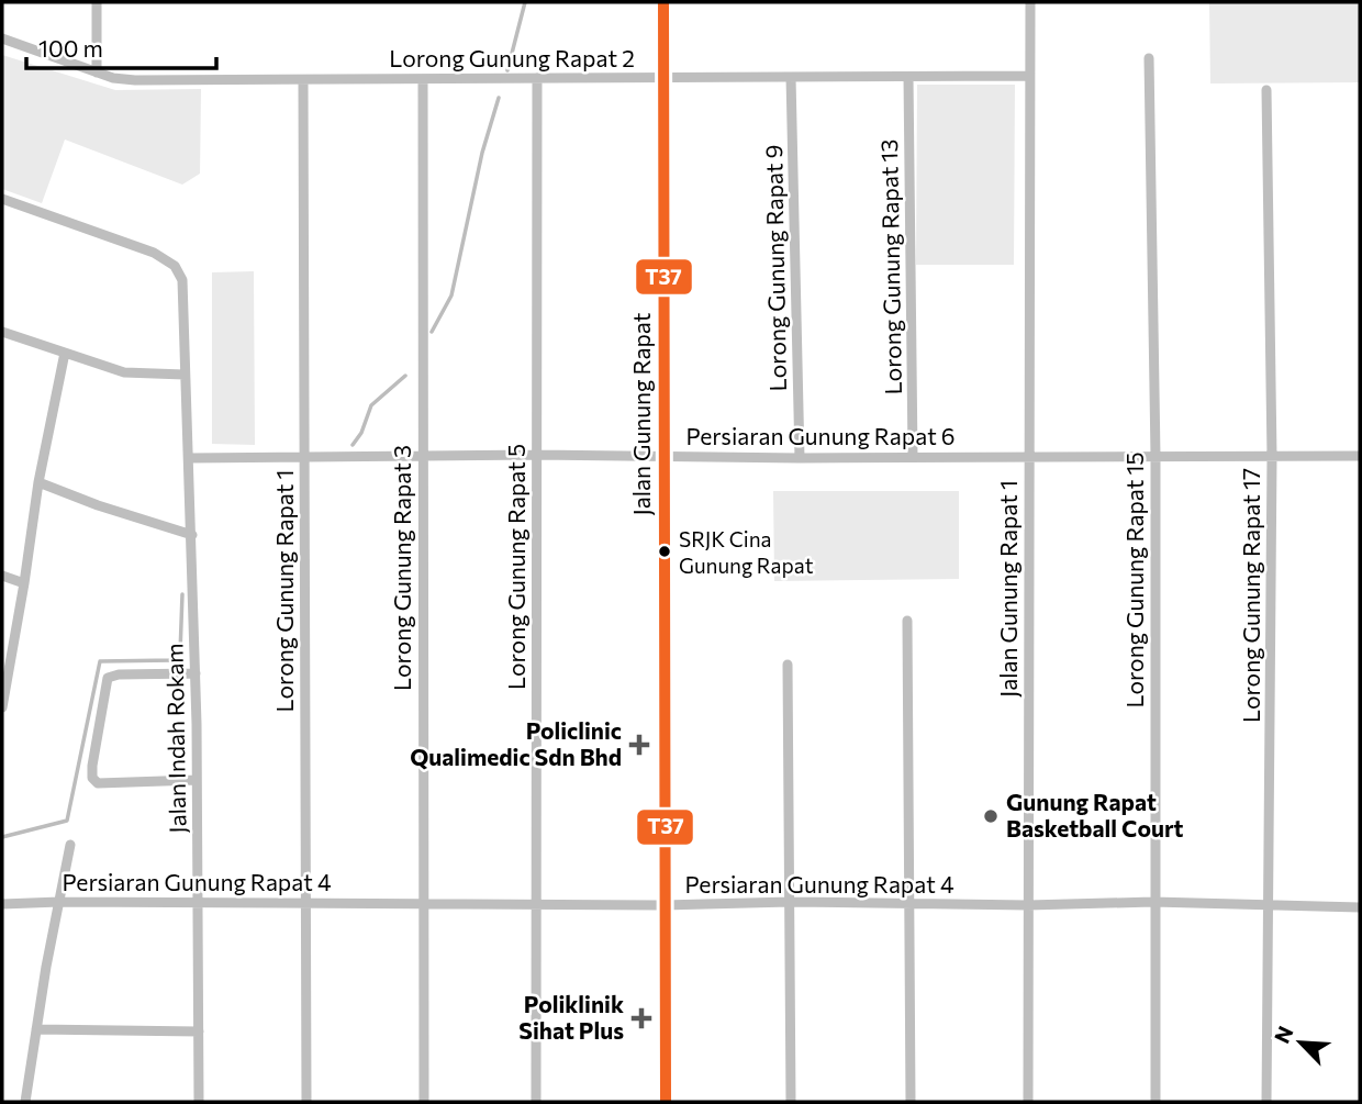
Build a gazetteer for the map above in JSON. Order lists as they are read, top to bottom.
{
  "streets": {
    "street": [
      "Lorong Gunung Rapat 2",
      "Lorong Gunung Rapat 13",
      "Lorong Gunung Rapat 9",
      "Jalan Gunung Rapat",
      "Persiaran Gunung Rapat 6",
      "Lorong Gunung Rapat 5",
      "Lorong Gunung Rapat 3",
      "Lorong Gunung Rapat 15",
      "Jalan Gunung Rapat 1",
      "Lorong Gunung Rapat 1",
      "Lorong Gunung Rapat 17",
      "Jalan Indah Rokam",
      "Persiaran Gunung Rapat 4"
    ]
  },
  "crossings": [
    ["Lorong Gunung Rapat 2", "Lorong Gunung Rapat 13"],
    ["Lorong Gunung Rapat 2", "Lorong Gunung Rapat 9"],
    ["Lorong Gunung Rapat 2", "Jalan Gunung Rapat"],
    ["Lorong Gunung Rapat 2", "Lorong Gunung Rapat 5"],
    ["Lorong Gunung Rapat 2", "Lorong Gunung Rapat 3"],
    ["Lorong Gunung Rapat 2", "Jalan Gunung Rapat 1"],
    ["Lorong Gunung Rapat 2", "Lorong Gunung Rapat 1"],
    ["Lorong Gunung Rapat 13", "Persiaran Gunung Rapat 6"],
    ["Lorong Gunung Rapat 9", "Persiaran Gunung Rapat 6"],
    ["Jalan Gunung Rapat", "Persiaran Gunung Rapat 6"],
    ["Jalan Gunung Rapat", "Persiaran Gunung Rapat 4"],
    ["Persiaran Gunung Rapat 6", "Lorong Gunung Rapat 5"],
    ["Persiaran Gunung Rapat 6", "Lorong Gunung Rapat 3"],
    ["Persiaran Gunung Rapat 6", "Lorong Gunung Rapat 15"],
    ["Persiaran Gunung Rapat 6", "Jalan Gunung Rapat 1"],
    ["Persiaran Gunung Rapat 6", "Lorong Gunung Rapat 1"],
    ["Persiaran Gunung Rapat 6", "Lorong Gunung Rapat 17"],
    ["Persiaran Gunung Rapat 6", "Jalan Indah Rokam"],
    ["Lorong Gunung Rapat 5", "Persiaran Gunung Rapat 4"],
    ["Lorong Gunung Rapat 3", "Persiaran Gunung Rapat 4"],
    ["Lorong Gunung Rapat 15", "Persiaran Gunung Rapat 4"],
    ["Jalan Gunung Rapat 1", "Persiaran Gunung Rapat 4"],
    ["Lorong Gunung Rapat 1", "Persiaran Gunung Rapat 4"],
    ["Lorong Gunung Rapat 17", "Persiaran Gunung Rapat 4"],
    ["Jalan Indah Rokam", "Persiaran Gunung Rapat 4"]
  ],
  "places": {
    "other": ["SRJK Cina Gunung Rapat", "Gunung Rapat Basketball Court"],
    "health": ["Policlinic Qualimedic Sdn Bhd", "Poliklinik Sihat Plus"]
  },
  "lines": ["transit line T37"],
  "scale_bar": "100 m",
  "north": "top left"
}
